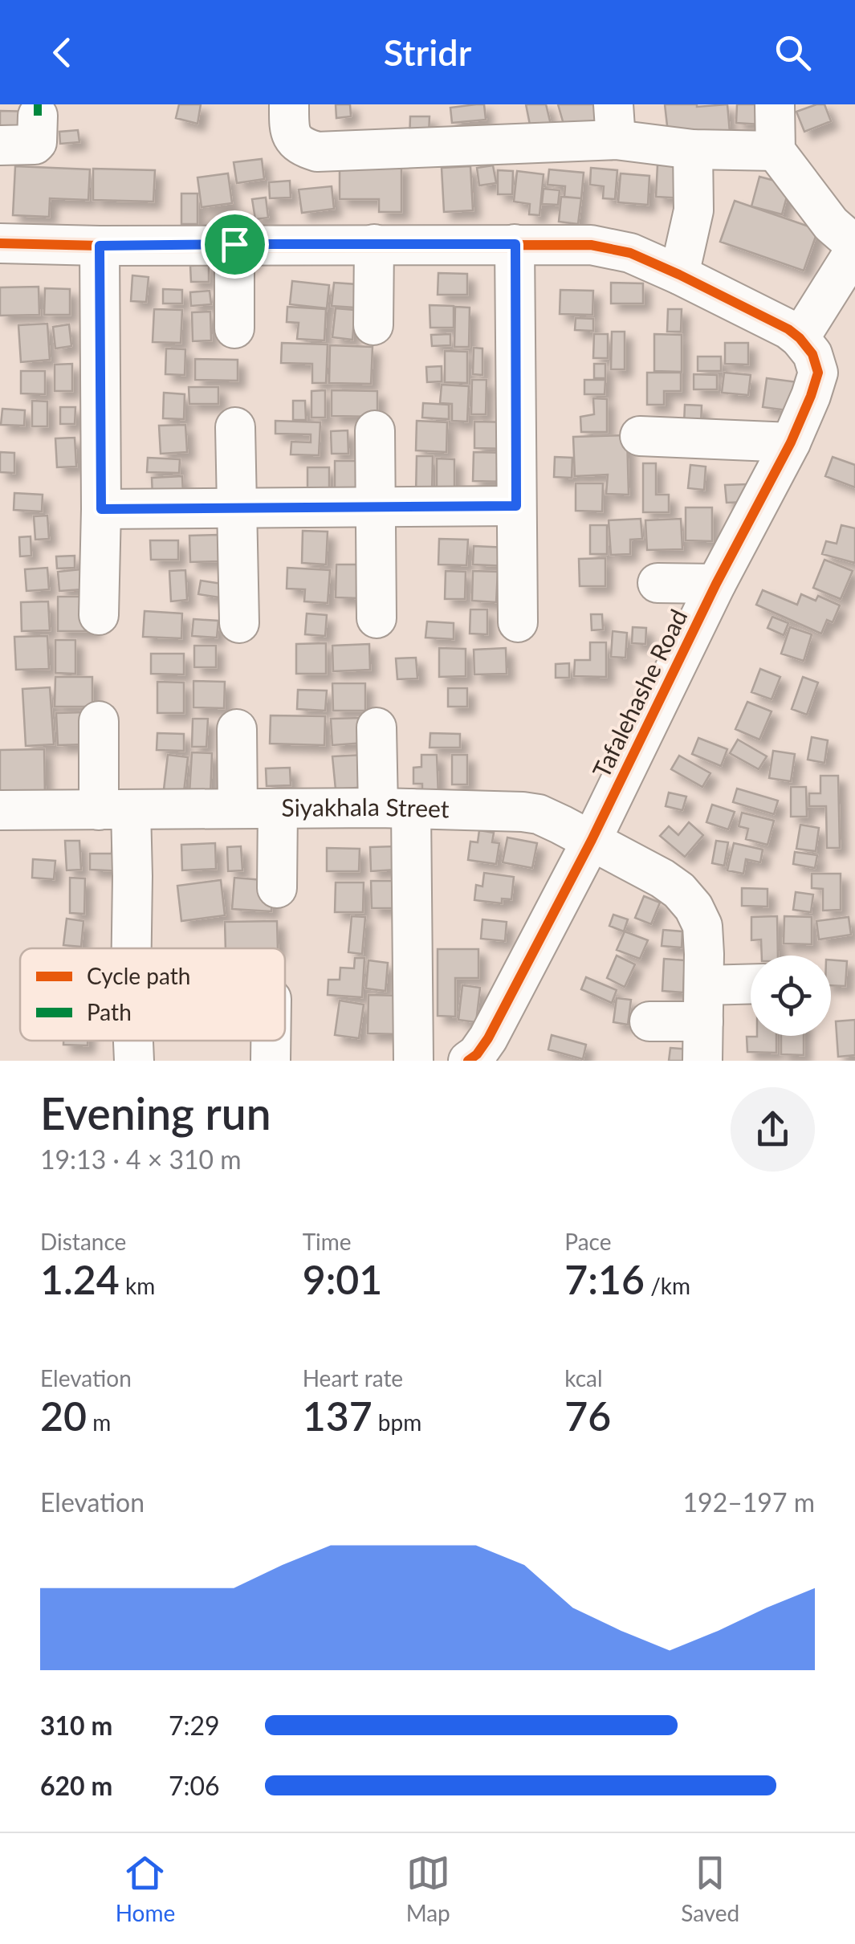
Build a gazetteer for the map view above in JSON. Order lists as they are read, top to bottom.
{
  "streets": {
    "street": ["Tafalehashe Road", "Siyakhala Street"]
  },
  "crossings": [
    ["Tafalehashe Road", "Siyakhala Street"]
  ],
  "legend": ["Cycle path", "Path"],
  "page": {
    "header": "Stridr",
    "heading": ["Evening run", "19:13 · 4 × 310 m"],
    "stats": [
      ["Distance", "1.24 km"],
      ["Time", "9:01"],
      ["Pace", "7:16 /km"],
      ["Elevation", "20 m"],
      ["Heart rate", "137 bpm"],
      ["kcal", "76"]
    ],
    "chart": ["Elevation", "192–197 m"],
    "list": [
      {
        "name": "310 m",
        "note": "7:29"
      },
      {
        "name": "620 m",
        "note": "7:06"
      }
    ],
    "tabs": ["Home", "Map", "Saved"]
  }
}
